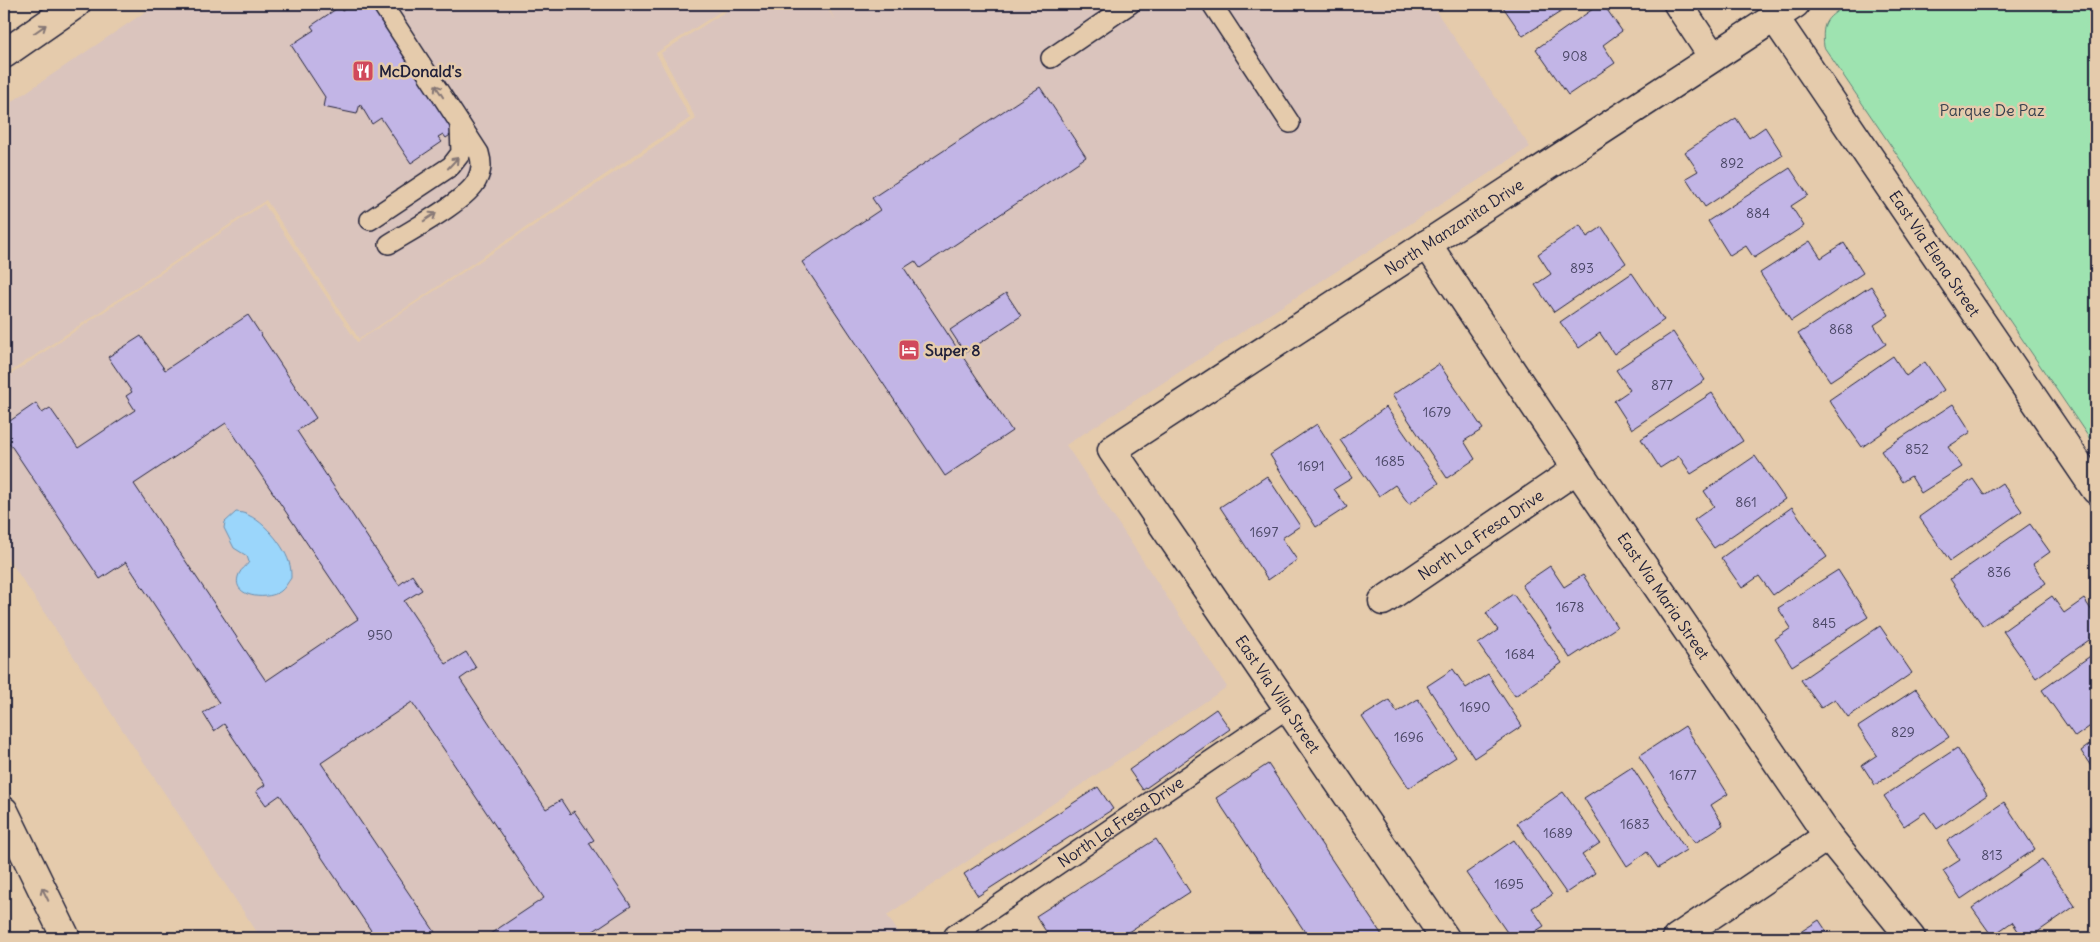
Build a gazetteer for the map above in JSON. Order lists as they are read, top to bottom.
{
  "streets": {
    "main road": [
      "North Manzanita Drive",
      "East Via Elena Street",
      "North La Fresa Drive",
      "East Via Maria Street",
      "East Via Villa Street"
    ]
  },
  "crossings": [
    ["North Manzanita Drive", "East Via Elena Street"],
    ["North Manzanita Drive", "East Via Maria Street"],
    ["North Manzanita Drive", "East Via Villa Street"],
    ["North La Fresa Drive", "East Via Maria Street"],
    ["North La Fresa Drive", "East Via Villa Street"]
  ],
  "parks": ["Parque De Paz"],
  "places": {
    "restaurant": ["McDonald's"],
    "hotel": ["Super 8"]
  },
  "house_numbers": [
    "908",
    "892",
    "884",
    "893",
    "868",
    "877",
    "1679",
    "852",
    "1685",
    "1691",
    "861",
    "1697",
    "836",
    "1678",
    "845",
    "950",
    "1684",
    "1690",
    "829",
    "1696",
    "1677",
    "1683",
    "1689",
    "813",
    "1695"
  ]
}
